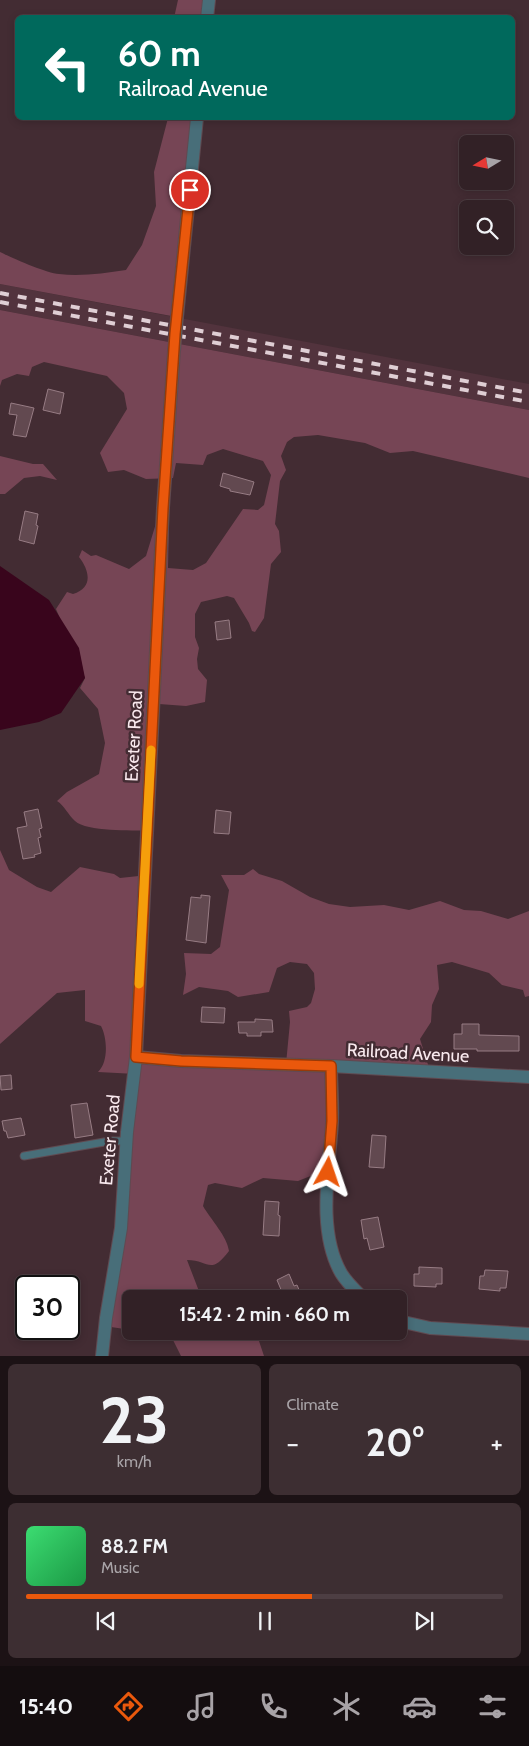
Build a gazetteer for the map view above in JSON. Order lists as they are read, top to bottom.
{
  "streets": {
    "street": ["Exeter Road", "Railroad Avenue"]
  },
  "crossings": [
    ["Exeter Road", "Railroad Avenue"]
  ],
  "north": "left",
  "page": {
    "turn": ["60 m", "Railroad Avenue"],
    "limit": "30",
    "trip": "15:42 · 2 min · 660 m",
    "tile": [
      ["23", "km/h"],
      "Climate"
    ],
    "heat": ["−", "20°", "+"],
    "song": ["88.2 FM", "Music"],
    "tabs": "15:40"
  }
}
